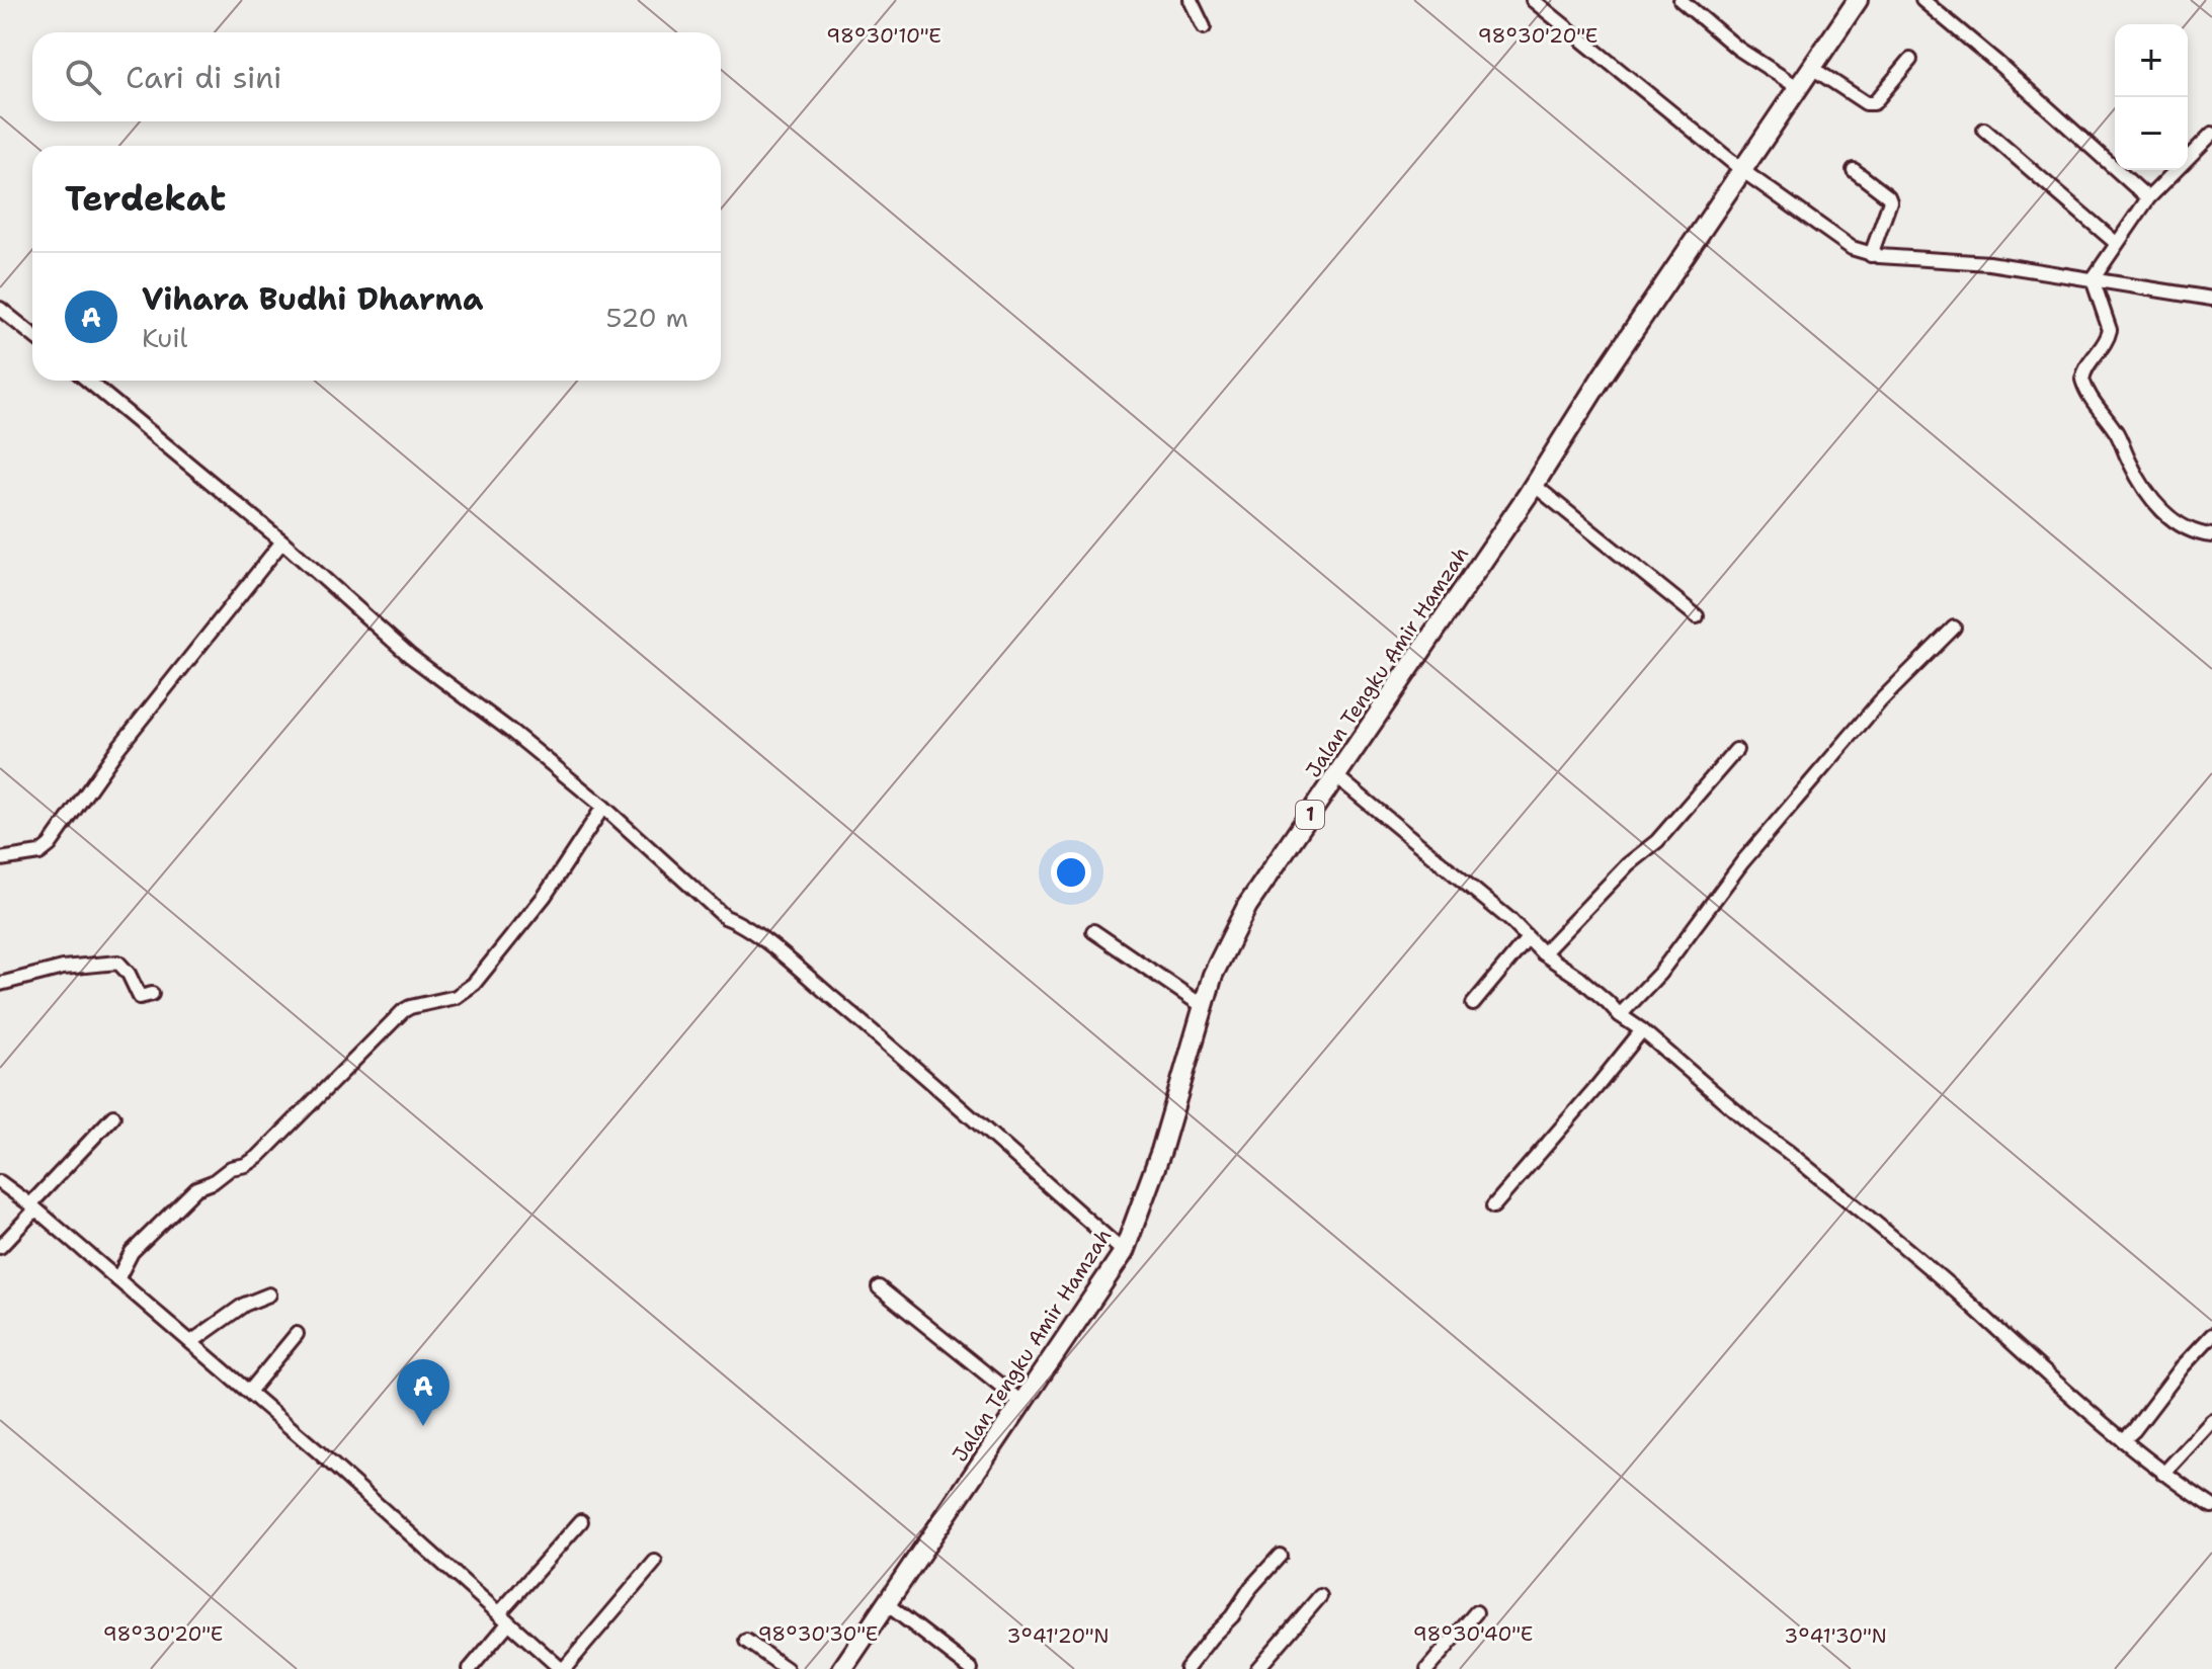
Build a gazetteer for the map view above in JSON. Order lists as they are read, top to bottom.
{
  "streets": {
    "highway": ["Jalan Tengku Amir Hamzah", "1"]
  },
  "page": {
    "map_buttons": ["+", "−"],
    "search": "Cari di sini",
    "heading": "Terdekat",
    "list": [
      {
        "mark": "A",
        "name": "Vihara Budhi Dharma",
        "note": "Kuil",
        "value": "520 m"
      }
    ],
    "pins": "A"
  },
  "coordinates": [
    "98°30'10\"E",
    "98°30'20\"E",
    "98°30'30\"E",
    "98°30'40\"E",
    "3°41'20\"N",
    "3°41'30\"N"
  ]
}
